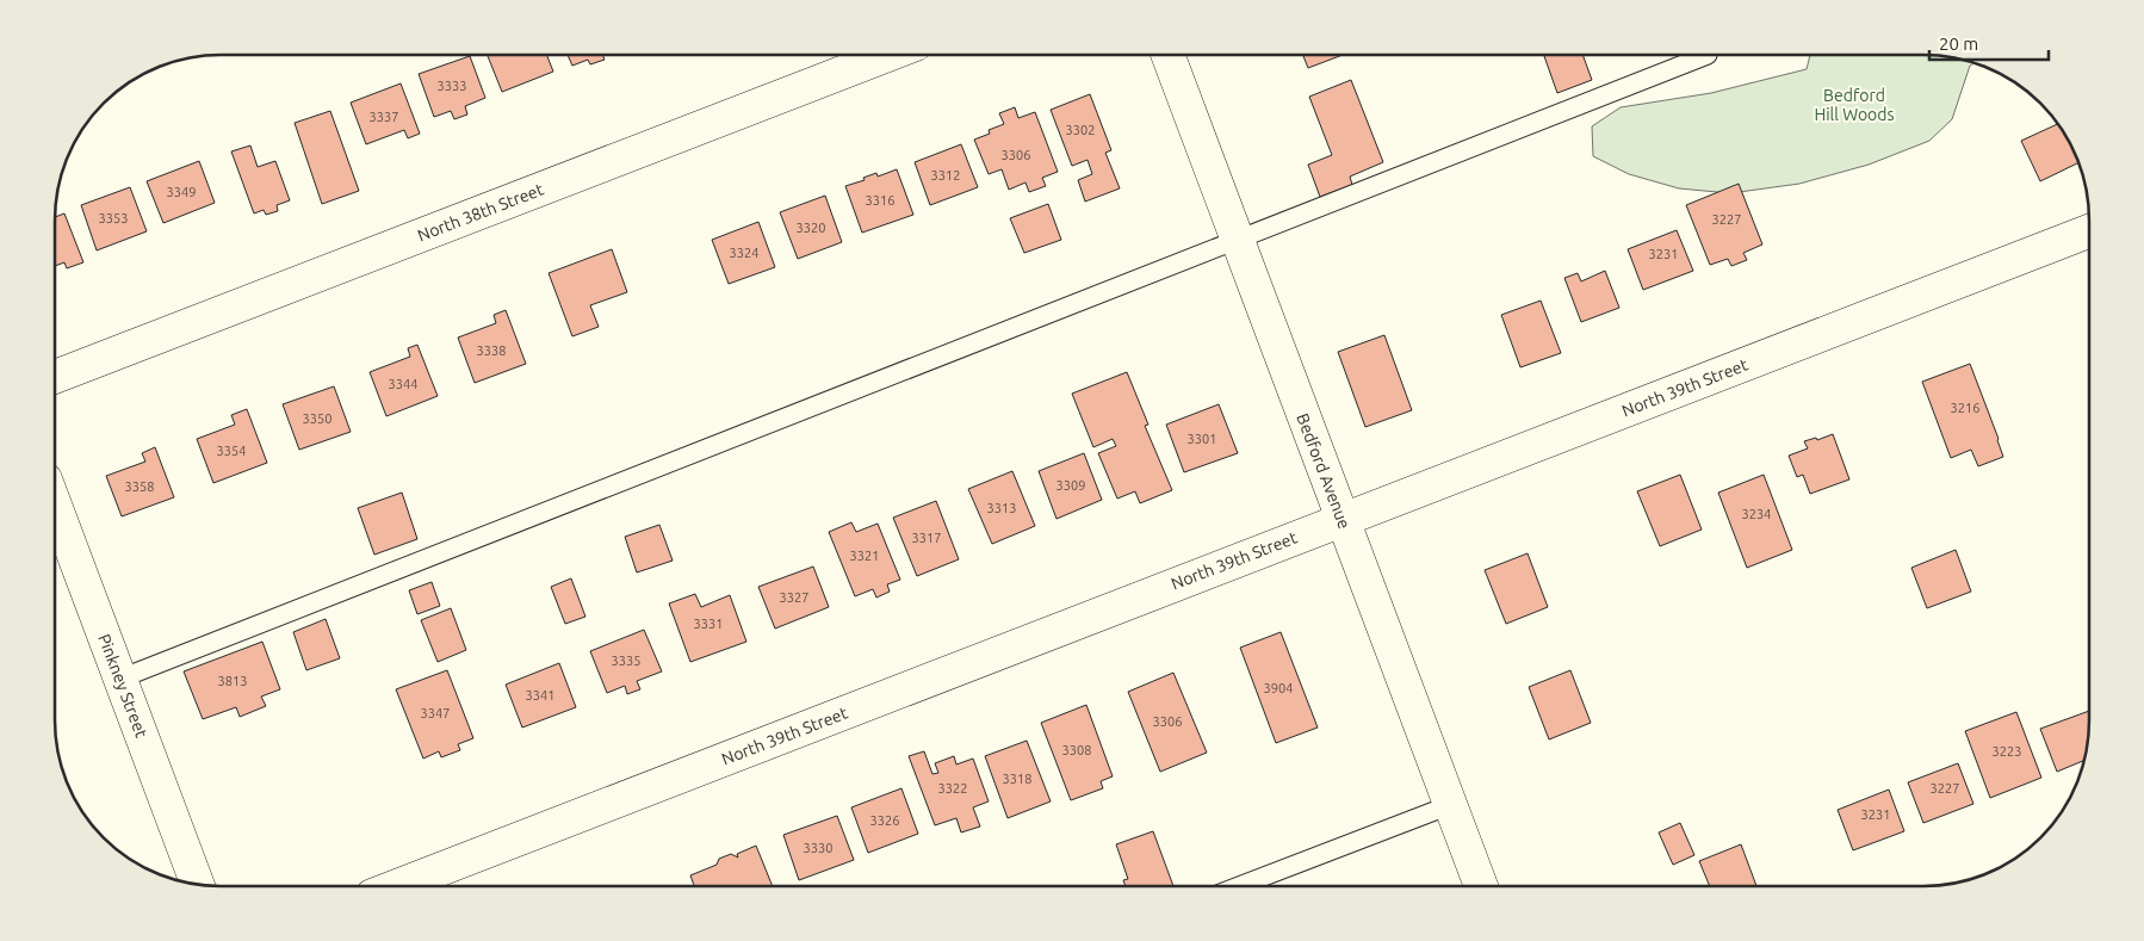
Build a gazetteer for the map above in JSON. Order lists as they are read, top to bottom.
{
  "streets": {
    "street": [
      "North 38th Street",
      "North 39th Street",
      "Bedford Avenue",
      "Pinkney Street"
    ]
  },
  "crossings": [
    ["North 39th Street", "Bedford Avenue"]
  ],
  "parks": ["Bedford Hill Woods"],
  "house_numbers": [
    "3333",
    "3337",
    "3302",
    "3306",
    "3312",
    "3349",
    "3316",
    "3353",
    "3227",
    "3320",
    "3324",
    "3231",
    "3338",
    "3344",
    "3216",
    "3350",
    "3301",
    "3354",
    "3309",
    "3358",
    "3313",
    "3234",
    "3317",
    "3321",
    "3327",
    "3331",
    "3335",
    "3813",
    "3904",
    "3341",
    "3347",
    "3306",
    "3308",
    "3223",
    "3318",
    "3322",
    "3227",
    "3231",
    "3326",
    "3330"
  ],
  "scale_bar": "20 m"
}
